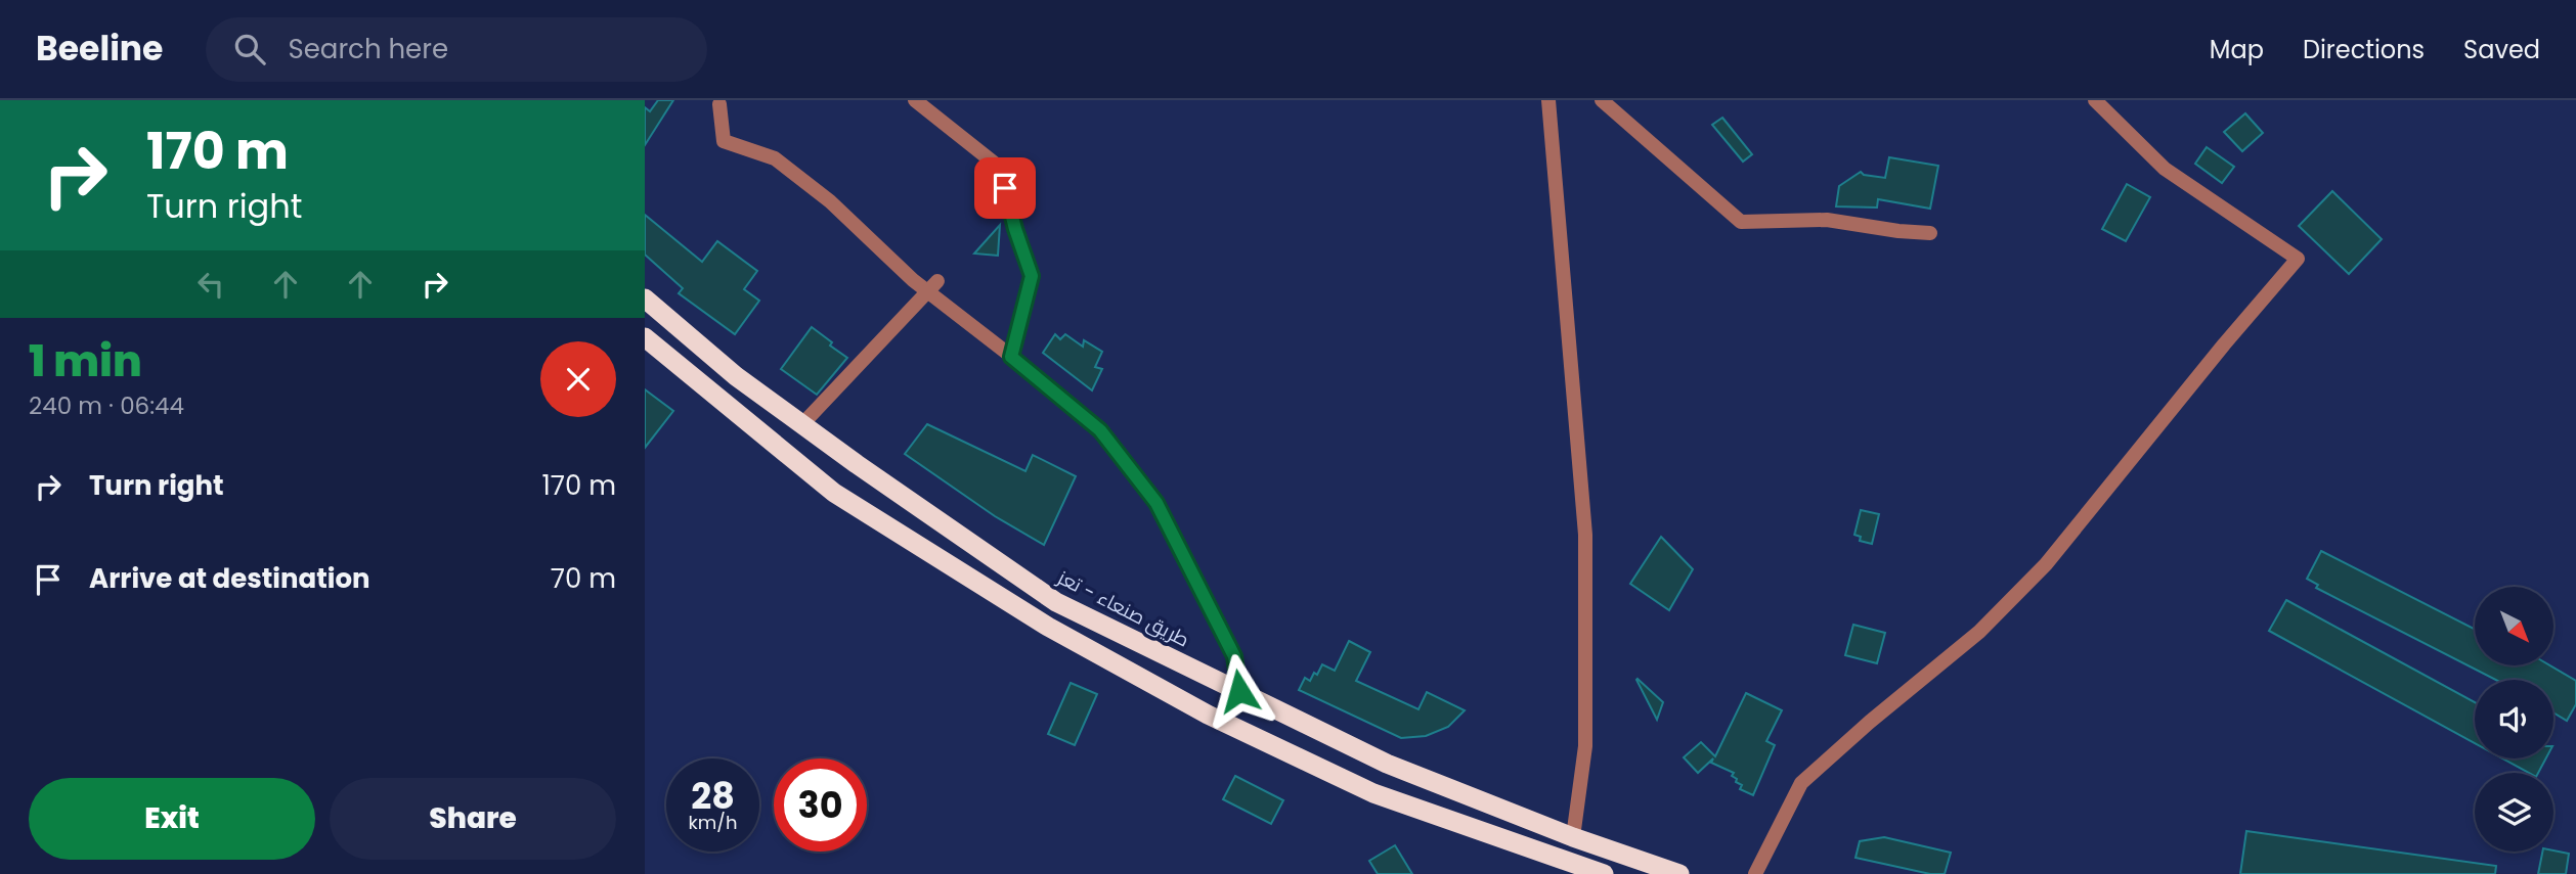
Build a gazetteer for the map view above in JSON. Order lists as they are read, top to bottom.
{
  "streets": {
    "highway": ["طريق صنعاء - تعز"]
  },
  "north": "bottom right",
  "page": {
    "header": "Beeline",
    "search": "Search here",
    "nav": ["Map", "Directions", "Saved"],
    "turn": ["170 m", "Turn right"],
    "heading": ["1 min", "240 m · 06:44"],
    "list": [
      {
        "name": "Turn right",
        "value": "170 m"
      },
      {
        "name": "Arrive at destination",
        "value": "70 m"
      }
    ],
    "speed": "28 km/h",
    "limit": "30",
    "buttons": ["Exit", "Share"]
  }
}
